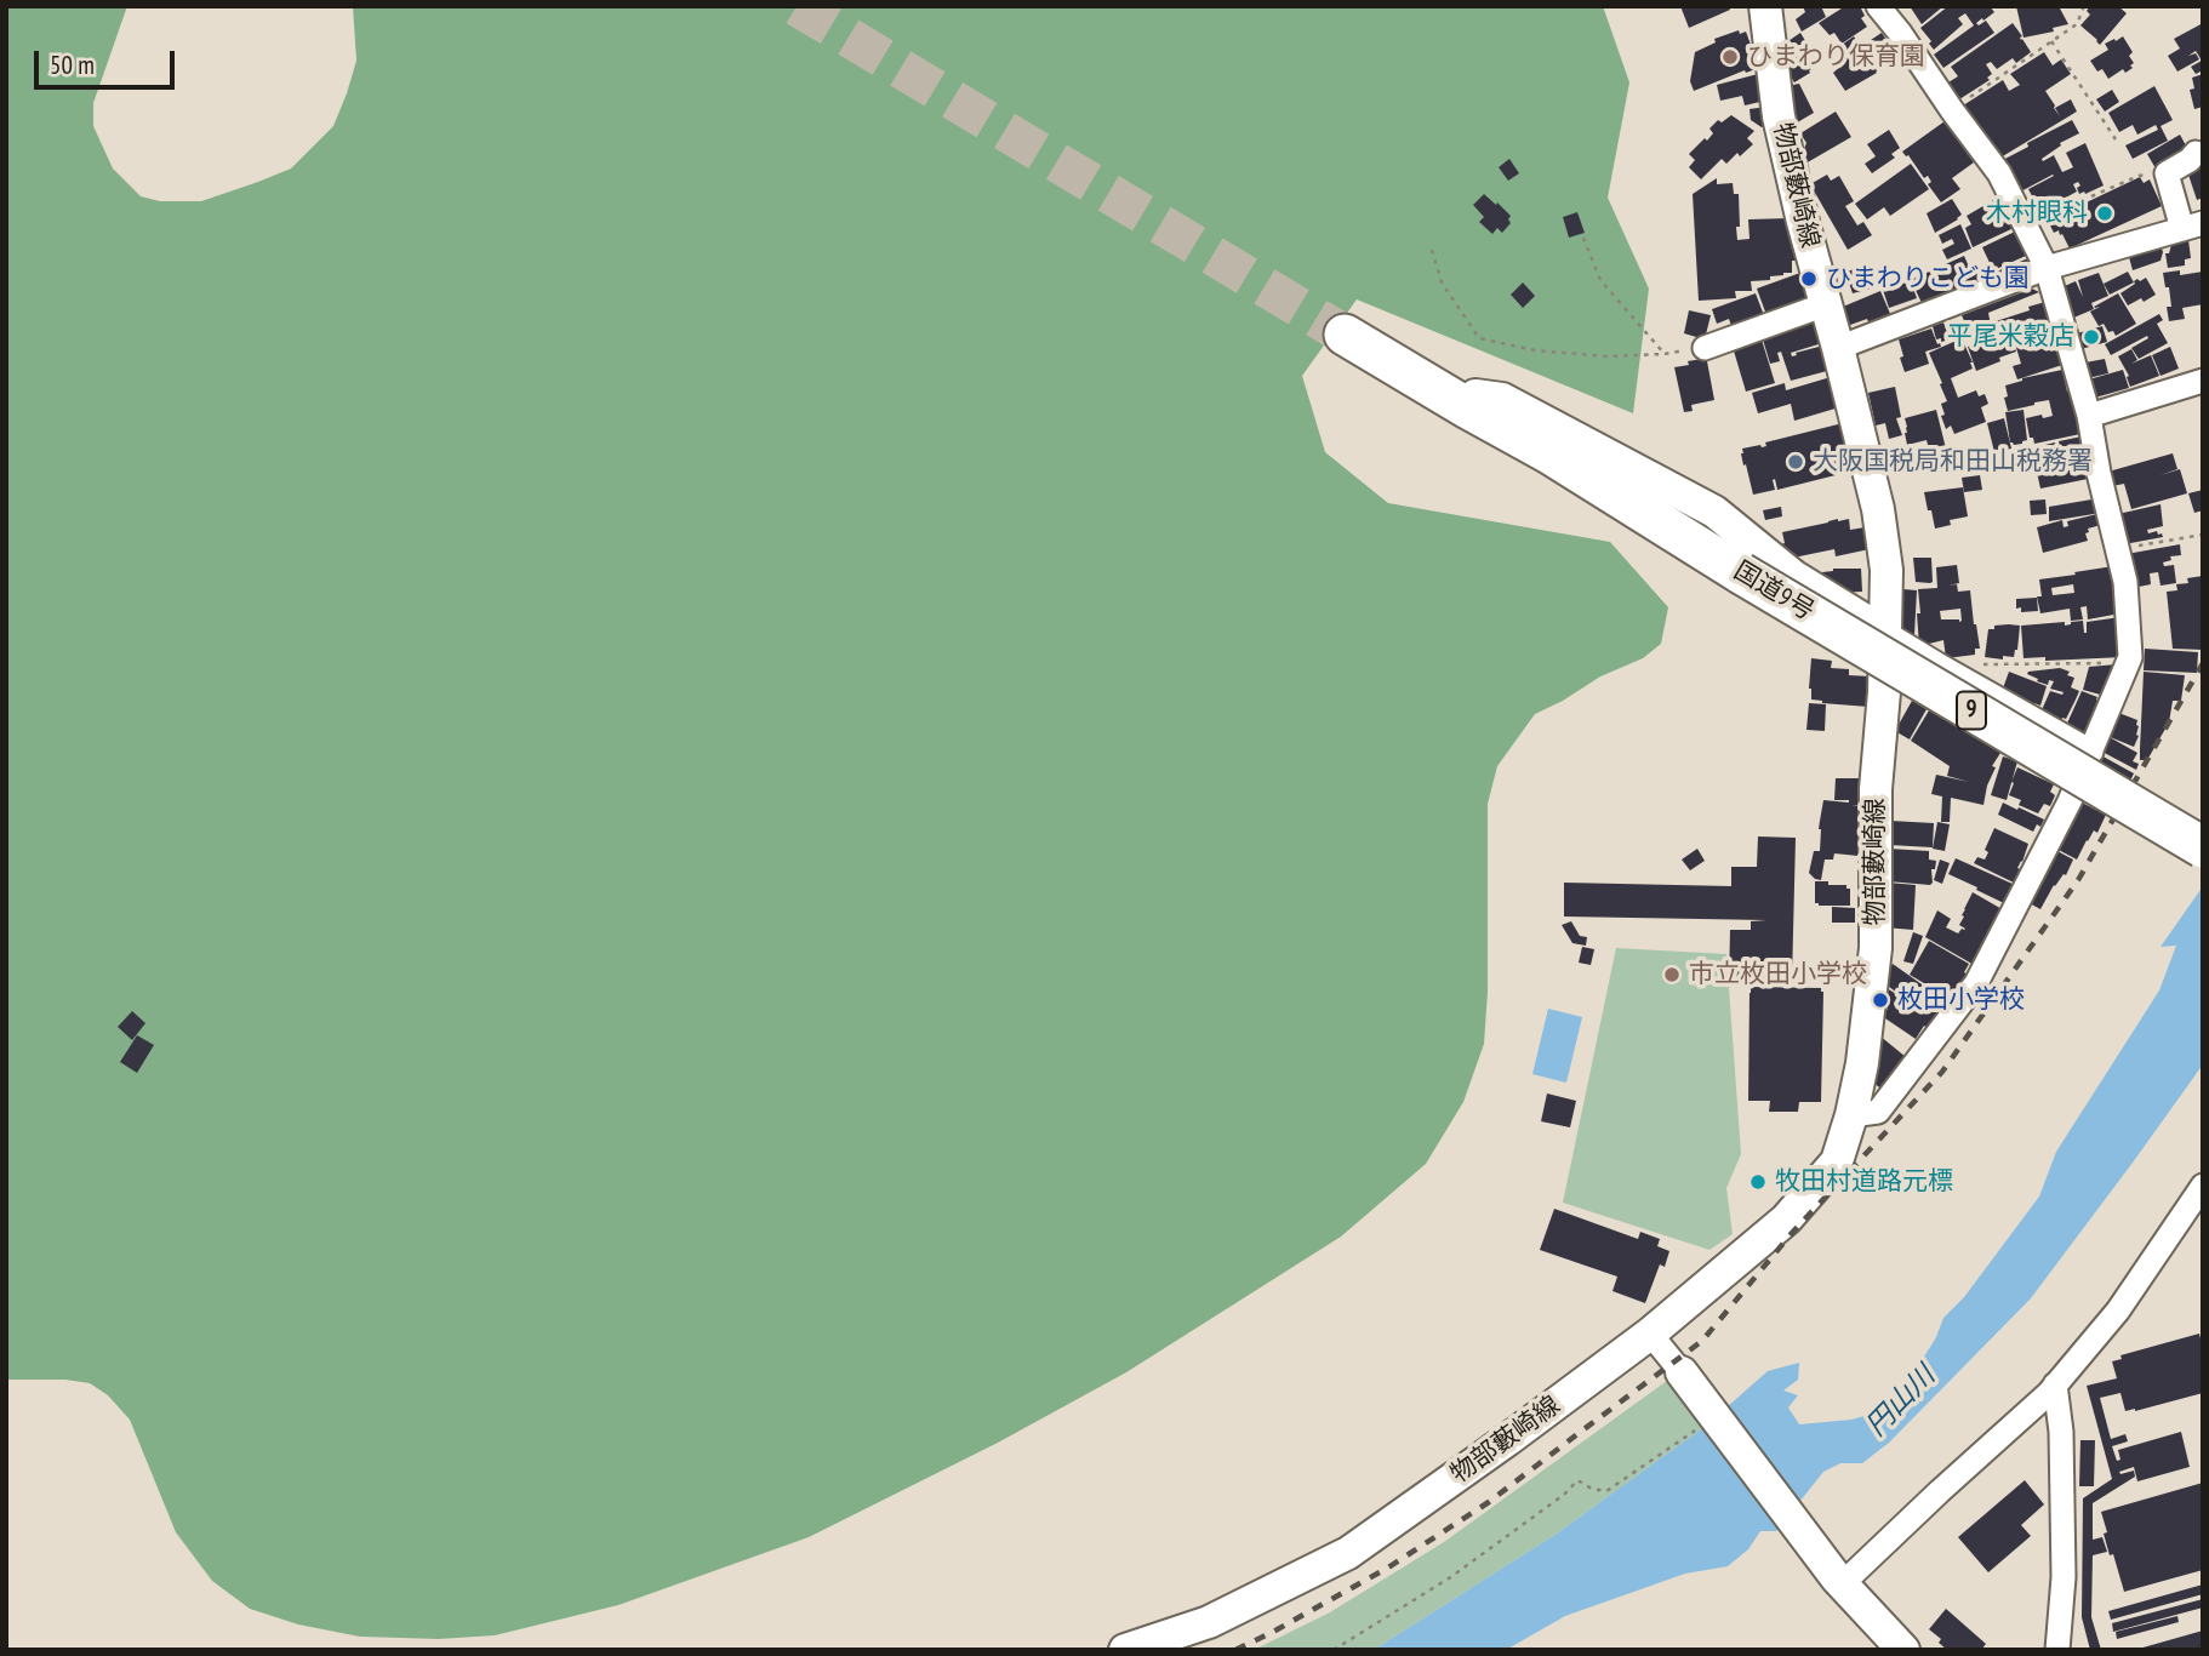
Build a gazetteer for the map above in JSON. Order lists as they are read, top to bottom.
{
  "streets": {
    "highway": ["国道9号", "9"],
    "main road": ["物部藪崎線"]
  },
  "water": ["円山川"],
  "places": [
    "ひまわり保育園",
    "木村眼科",
    "ひまわりこども園",
    "平尾米穀店",
    "大阪国税局和田山税務署",
    "市立枚田小学校",
    "枚田小学校",
    "牧田村道路元標"
  ],
  "scale_bar": "50 m"
}
